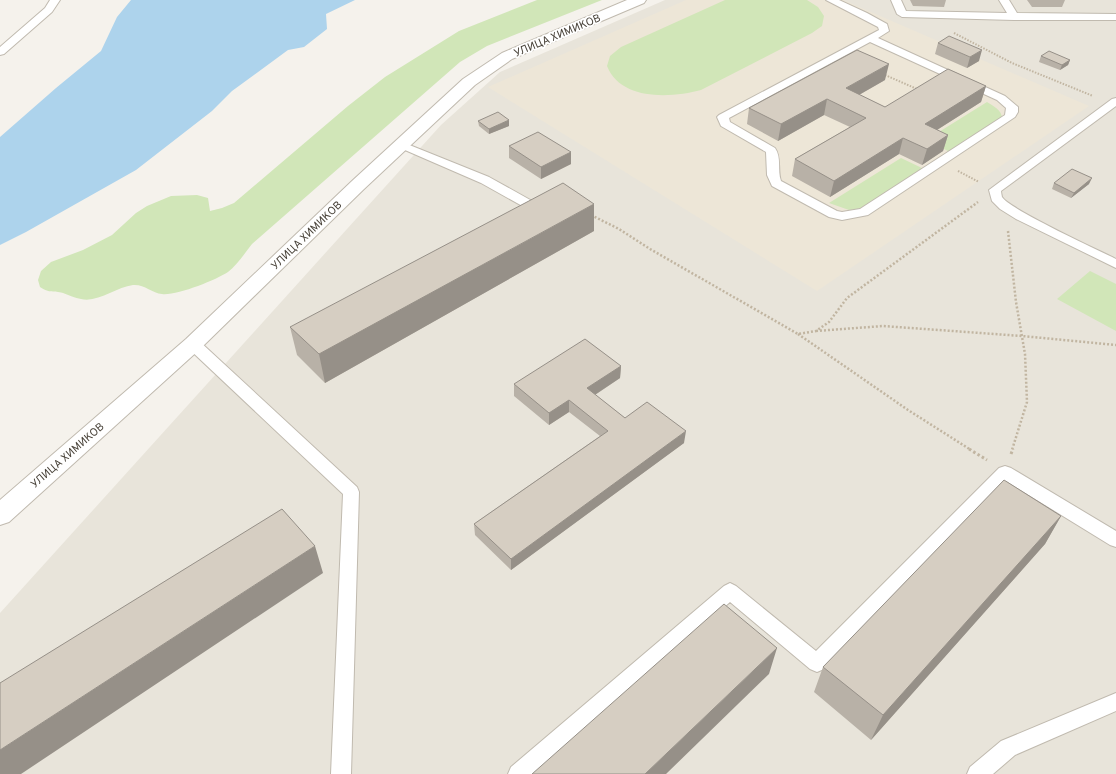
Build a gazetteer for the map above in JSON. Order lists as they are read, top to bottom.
{
  "streets": {
    "street": ["УЛИЦА ХИМИКОВ"]
  }
}
